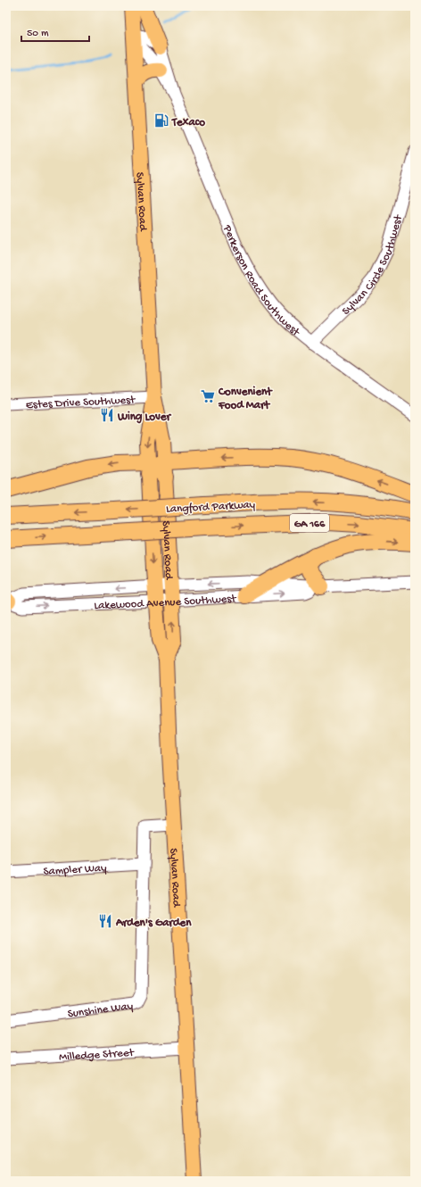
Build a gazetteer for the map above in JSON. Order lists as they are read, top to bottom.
{
  "streets": {
    "highway": ["Langford Parkway", "GA 166"],
    "main road": ["Sylvan Road"],
    "street": [
      "Sylvan Circle Southwest",
      "Perkerson Road Southwest",
      "Estes Drive Southwest",
      "Lakewood Avenue Southwest",
      "Sampler Way",
      "Sunshine Way",
      "Milledge Street"
    ]
  },
  "crossings": [
    ["Sylvan Road", "Perkerson Road Southwest"],
    ["Sylvan Road", "Estes Drive Southwest"],
    ["Sylvan Road", "Lakewood Avenue Southwest"],
    ["Sylvan Road", "Sunshine Way"],
    ["Sylvan Road", "Milledge Street"],
    ["Sylvan Circle Southwest", "Perkerson Road Southwest"],
    ["Sampler Way", "Sunshine Way"]
  ],
  "places": {
    "fuel station": ["Texaco"],
    "supermarket": ["Convenient Food Mart"],
    "restaurant": ["Wing Lover", "Arden's Garden"]
  },
  "scale_bar": "50 m"
}
